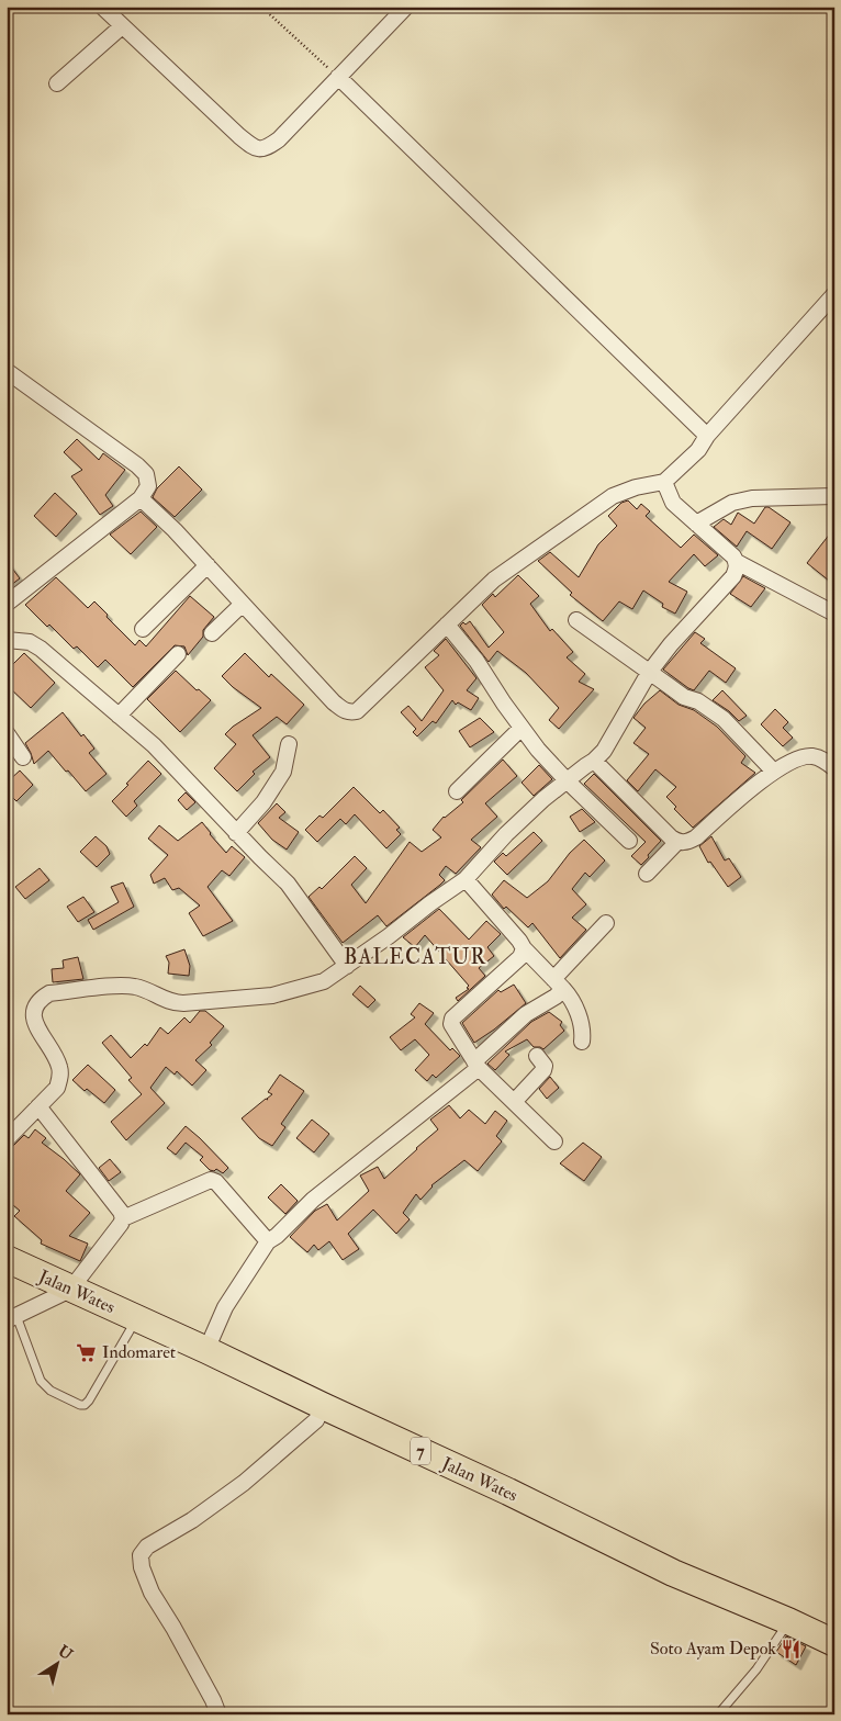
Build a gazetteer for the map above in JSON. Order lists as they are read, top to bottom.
{
  "streets": {
    "highway": ["Jalan Wates", "7"]
  },
  "districts": ["BALECATUR"],
  "places": {
    "supermarket": ["Indomaret"],
    "restaurant": ["Soto Ayam Depok"]
  },
  "north": "top right"
}
